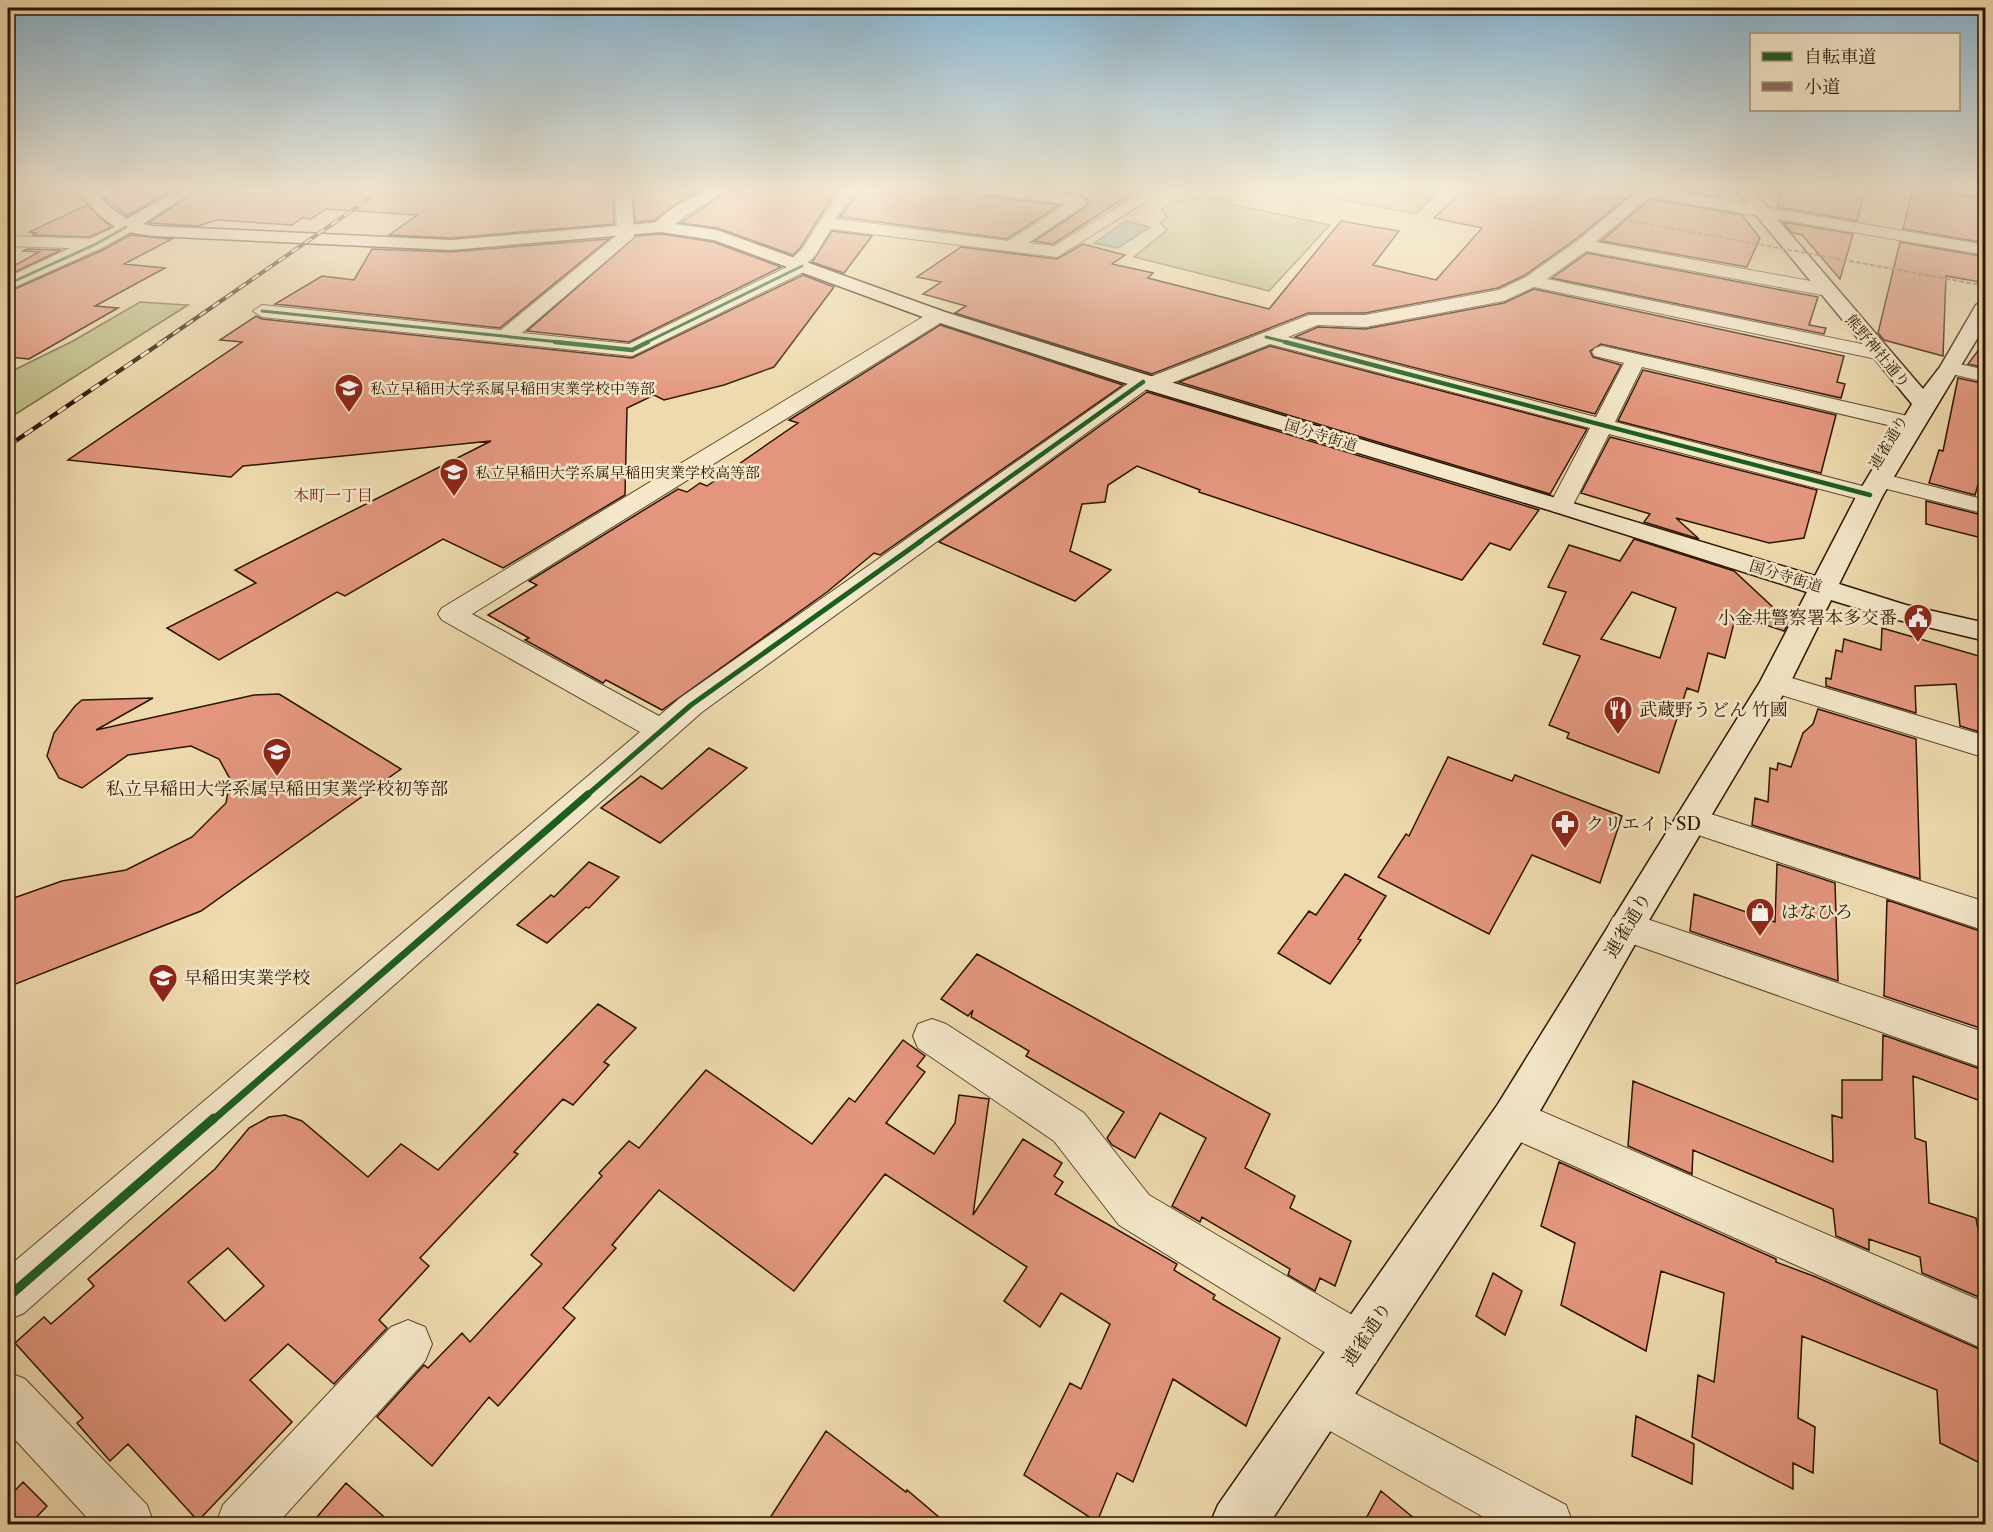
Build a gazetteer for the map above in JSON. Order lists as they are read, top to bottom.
{
  "streets": {
    "main road": ["熊野神社通り", "国分寺街道", "連雀通り"]
  },
  "crossings": [
    ["熊野神社通り", "連雀通り"],
    ["国分寺街道", "連雀通り"]
  ],
  "districts": ["本町一丁目"],
  "places": {
    "school or university": [
      "私立早稲田大学系属早稲田実業学校中等部",
      "私立早稲田大学系属早稲田実業学校高等部",
      "私立早稲田大学系属早稲田実業学校初等部",
      "早稲田実業学校"
    ],
    "public building": ["小金井警察署本多交番"],
    "restaurant": ["武蔵野うどん 竹國"],
    "pharmacy": ["クリエイトSD"],
    "shop": ["はなひろ"]
  },
  "legend": ["自転車道", "小道"]
}
